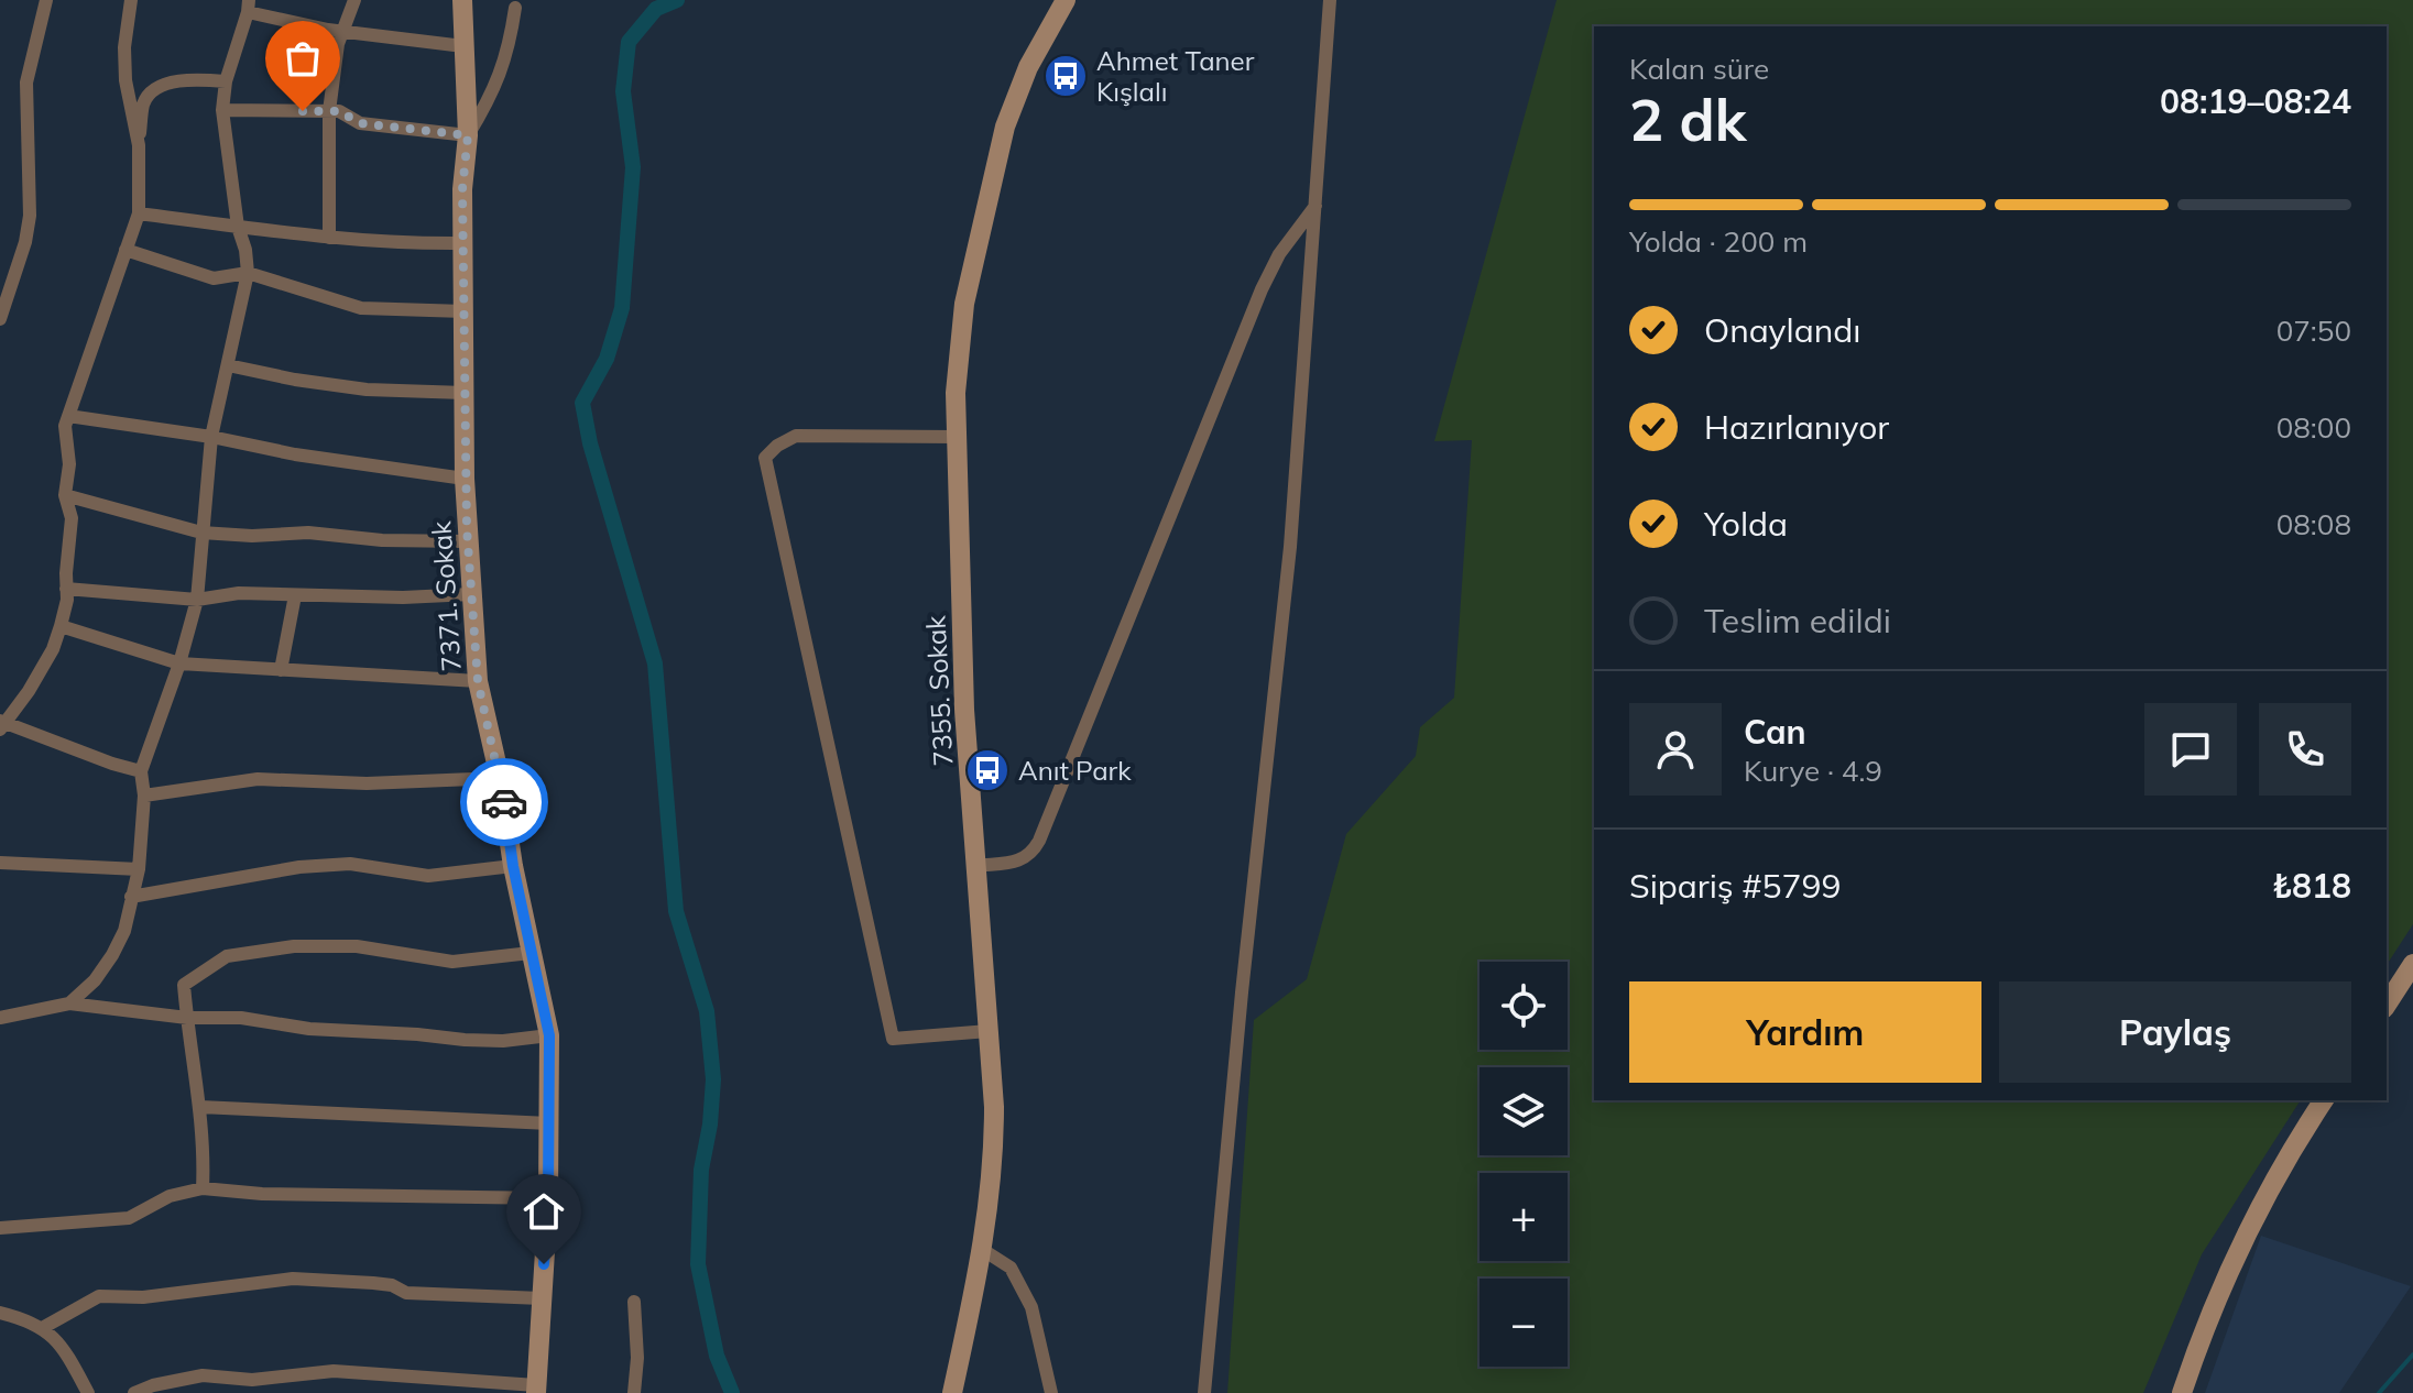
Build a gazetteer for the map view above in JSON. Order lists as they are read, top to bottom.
{
  "streets": {
    "street": ["7371. Sokak", "7355. Sokak"]
  },
  "places": {
    "bus stop": ["Ahmet Taner Kışlalı", "Anıt Park"]
  },
  "page": {
    "heading": ["2 dk", "Kalan süre", "08:19–08:24"],
    "panel": [
      "Can",
      "Kurye · 4.9",
      "Sipariş #5799",
      "₺818"
    ],
    "bar": "Yolda · 200 m",
    "list": [
      ["Onaylandı", "07:50"],
      ["Hazırlanıyor", "08:00"],
      ["Yolda", "08:08"],
      "Teslim edildi"
    ],
    "map_buttons": ["+", "−"],
    "buttons": ["Yardım", "Paylaş"]
  }
}
